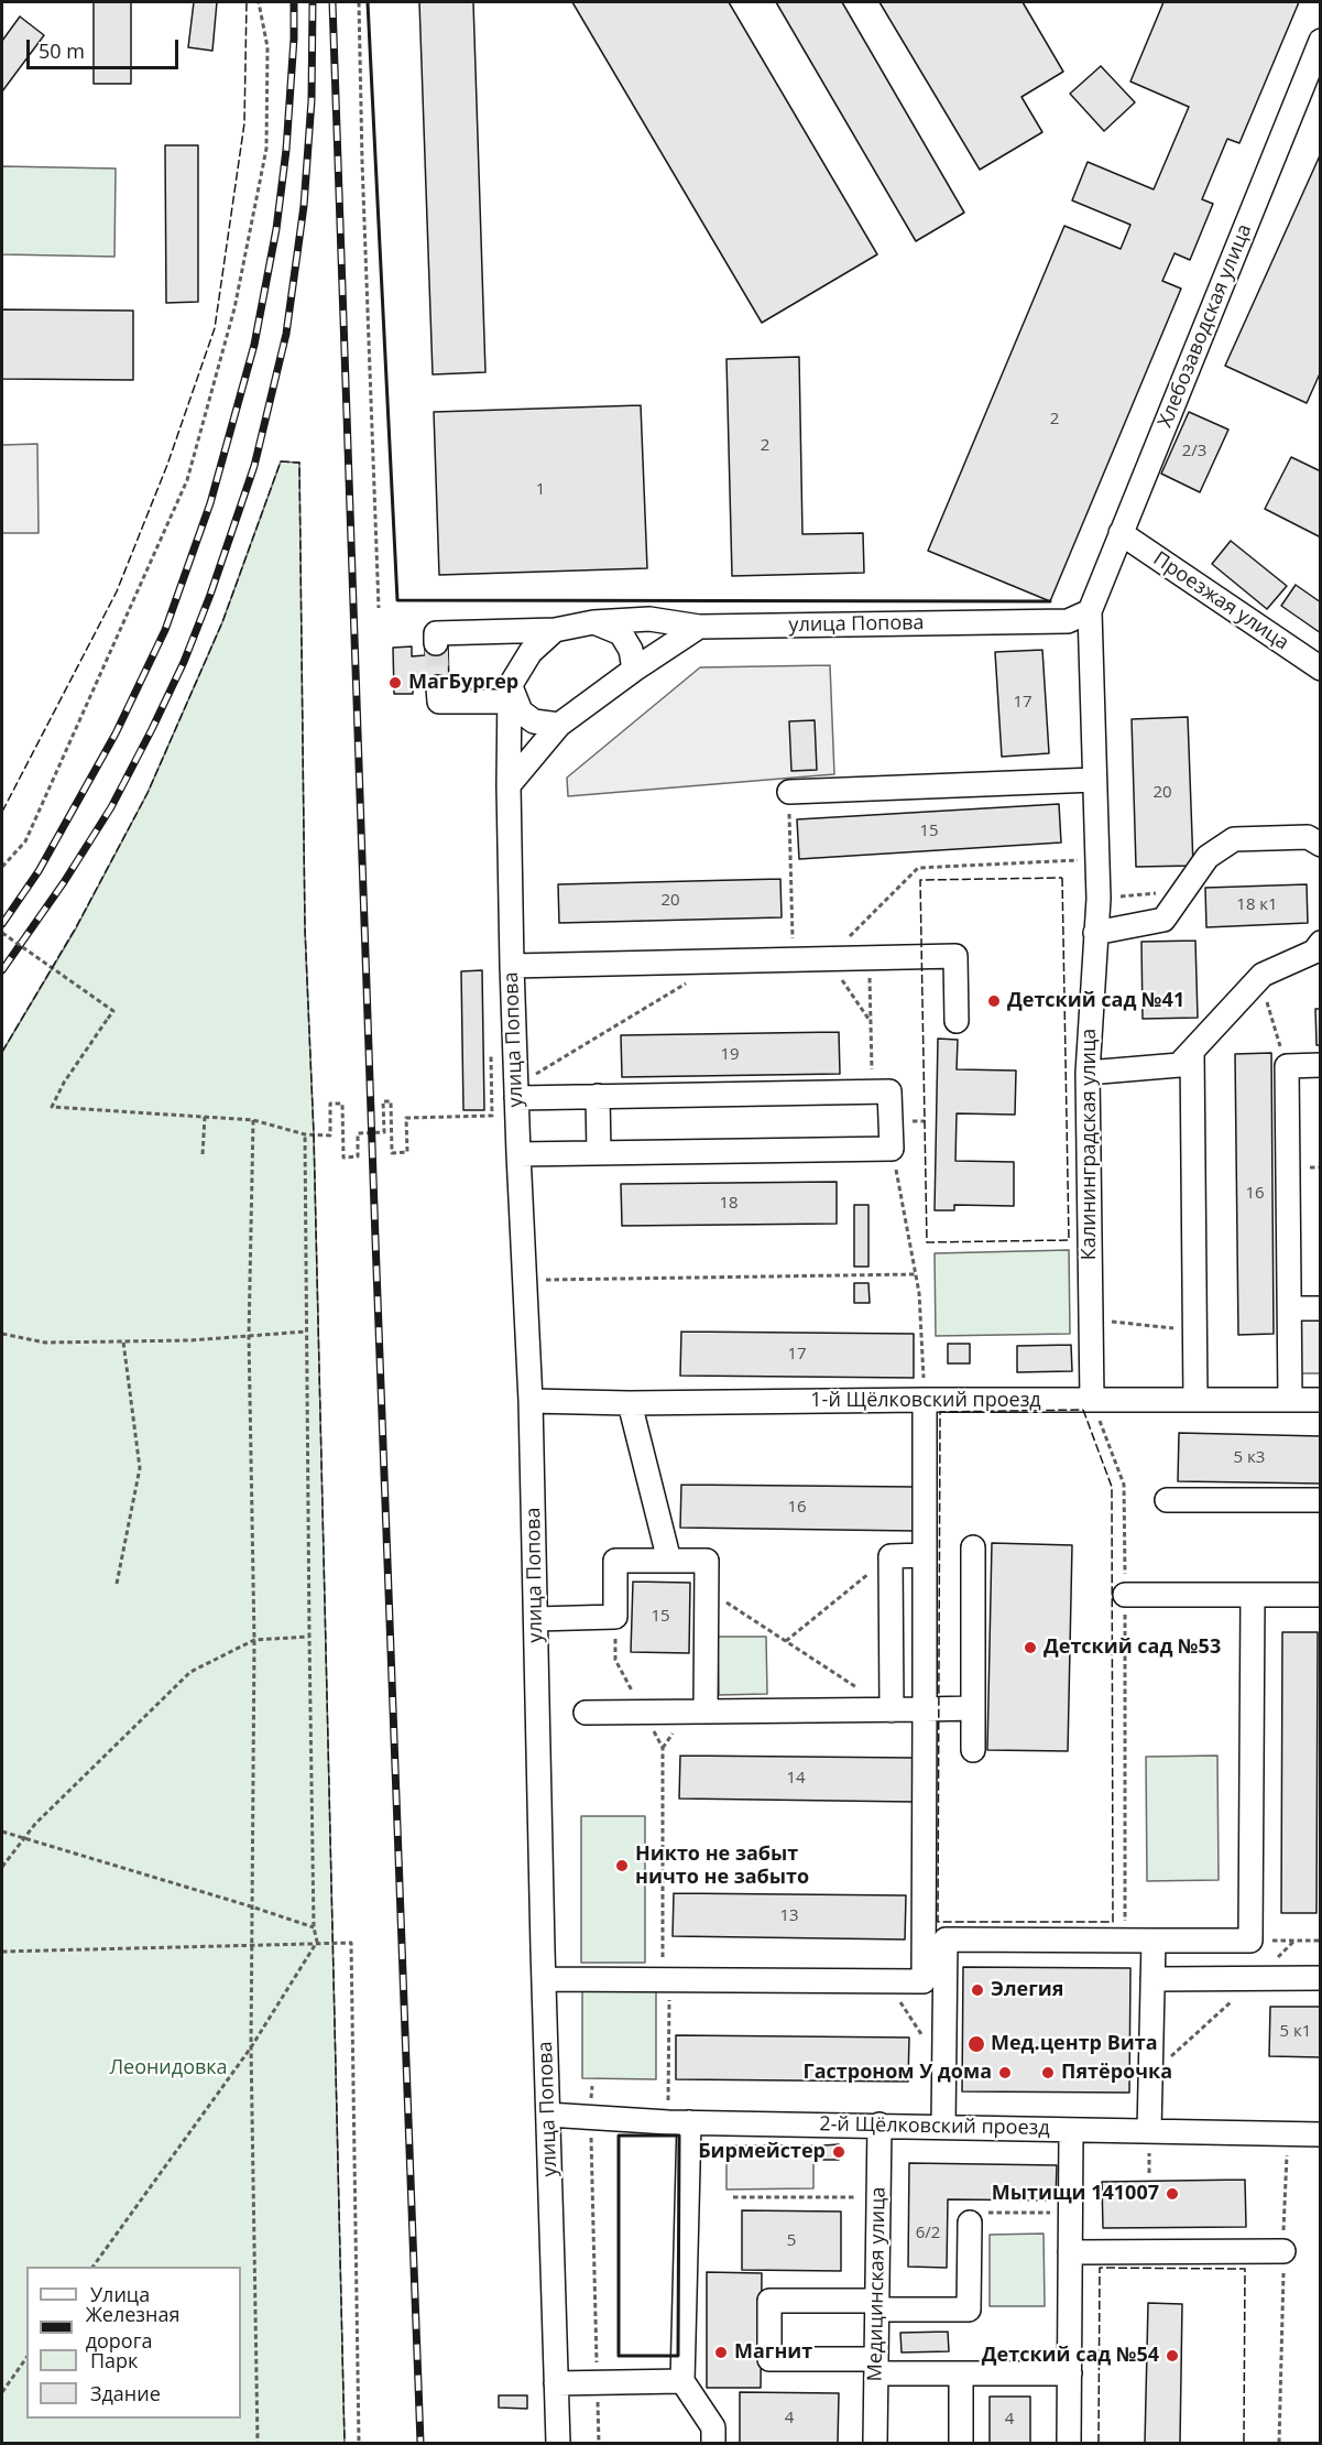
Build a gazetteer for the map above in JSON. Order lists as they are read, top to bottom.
{
  "streets": {
    "street": [
      "Хлебозаводская улица",
      "Проезжая улица",
      "улица Попова",
      "Калининградская улица",
      "1-й Щёлковский проезд",
      "2-й Щёлковский проезд",
      "Медицинская улица"
    ]
  },
  "crossings": [
    ["Хлебозаводская улица", "Проезжая улица"],
    ["Хлебозаводская улица", "улица Попова"],
    ["Хлебозаводская улица", "Калининградская улица"],
    ["улица Попова", "Калининградская улица"],
    ["улица Попова", "1-й Щёлковский проезд"],
    ["улица Попова", "2-й Щёлковский проезд"],
    ["Калининградская улица", "1-й Щёлковский проезд"],
    ["2-й Щёлковский проезд", "Медицинская улица"]
  ],
  "parks": ["Леонидовка"],
  "places": [
    "МагБургер",
    "Детский сад №41",
    "Детский сад №53",
    "Никто не забыт ничто не забыто",
    "Элегия",
    "Мед.центр Вита",
    "Гастроном У дома",
    "Пятёрочка",
    "Бирмейстер",
    "Мытищи 141007",
    "Магнит",
    "Детский сад №54"
  ],
  "house_numbers": [
    "2",
    "2",
    "2/3",
    "1",
    "17",
    "20",
    "15",
    "20",
    "18 к1",
    "19",
    "16",
    "18",
    "17",
    "5 к3",
    "16",
    "15",
    "14",
    "13",
    "5 к1",
    "6/2",
    "5",
    "4",
    "4"
  ],
  "legend": [
    "Улица",
    "Железная дорога",
    "Парк",
    "Здание"
  ],
  "scale_bar": "50 m"
}
